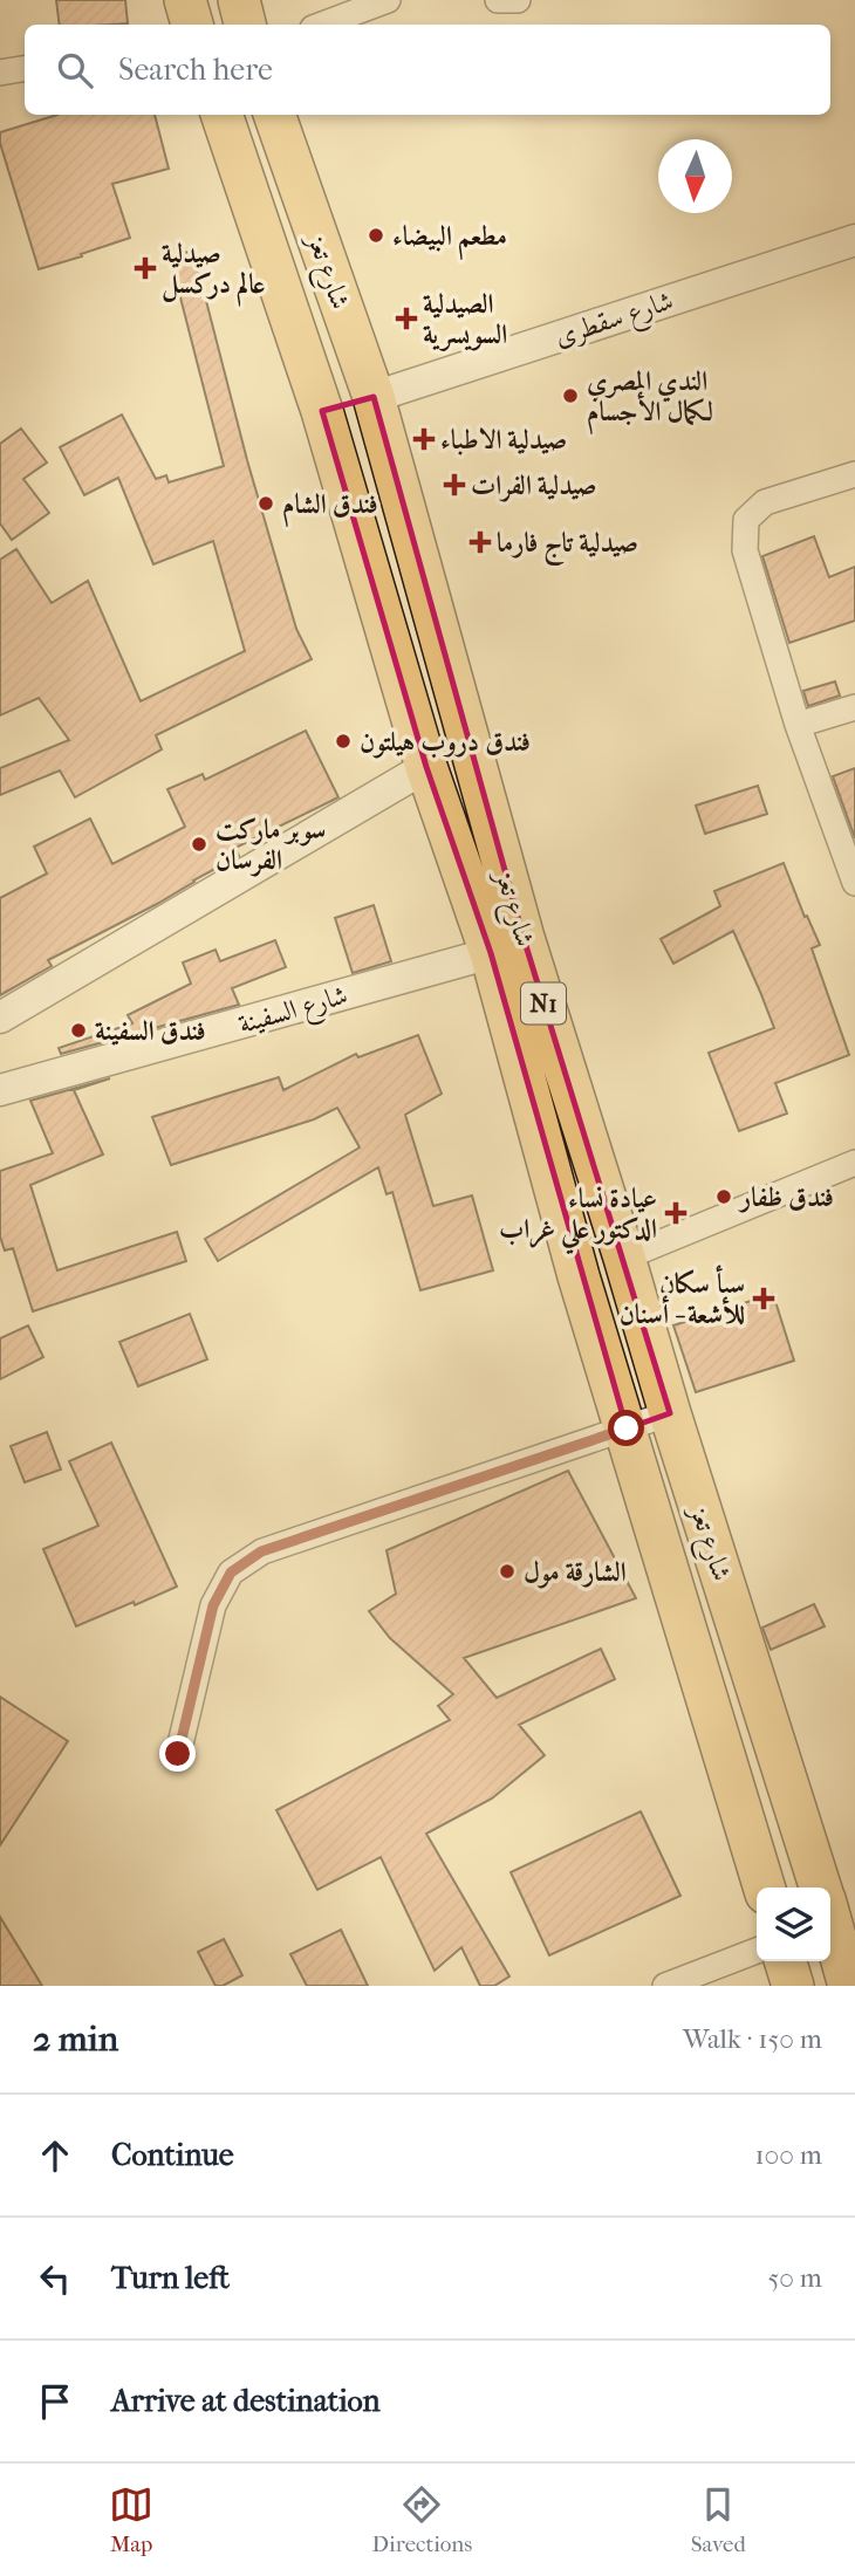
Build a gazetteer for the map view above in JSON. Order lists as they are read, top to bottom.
{
  "streets": {
    "highway": ["شارع تعز", "N1"],
    "street": ["شارع سقطرى", "شارع السفينة"]
  },
  "crossings": [
    ["شارع تعز", "شارع سقطرى"],
    ["شارع تعز", "شارع السفينة"]
  ],
  "places": {
    "other": [
      "مطعم البيضاء",
      "الندي المصري لكمال الأجسام",
      "فندق الشام",
      "فندق دروب هيلتون",
      "سوبر ماركت الفرسان",
      "فندق السفينة",
      "فندق ظفار",
      "الشارقة مول"
    ],
    "health": [
      "صيدلية عالم دركسل",
      "الصيدلية السويسرية",
      "صيدلية الاطباء",
      "صيدلية الفرات",
      "صيدلية تاج فارما",
      "عيادة نساء الدكتور علي غراب",
      "سبأ سكان للأشعة - أسنان"
    ]
  },
  "north": "bottom",
  "page": {
    "search": "Search here",
    "heading": ["2 min", "Walk · 150 m"],
    "list": [
      ["Continue", "100 m"],
      ["Turn left", "50 m"],
      "Arrive at destination"
    ],
    "nav": ["Map", "Directions", "Saved"]
  }
}
